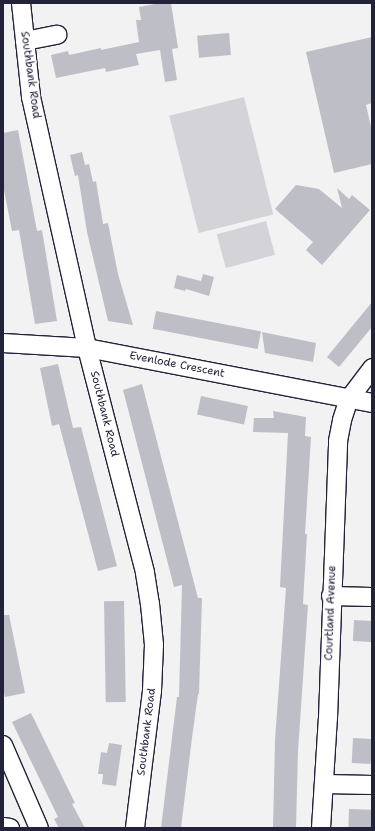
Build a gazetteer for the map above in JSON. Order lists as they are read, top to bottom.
{
  "streets": {
    "street": ["Southbank Road", "Evenlode Crescent", "Courtland Avenue"]
  },
  "crossings": [
    ["Southbank Road", "Evenlode Crescent"],
    ["Evenlode Crescent", "Courtland Avenue"]
  ]
}
